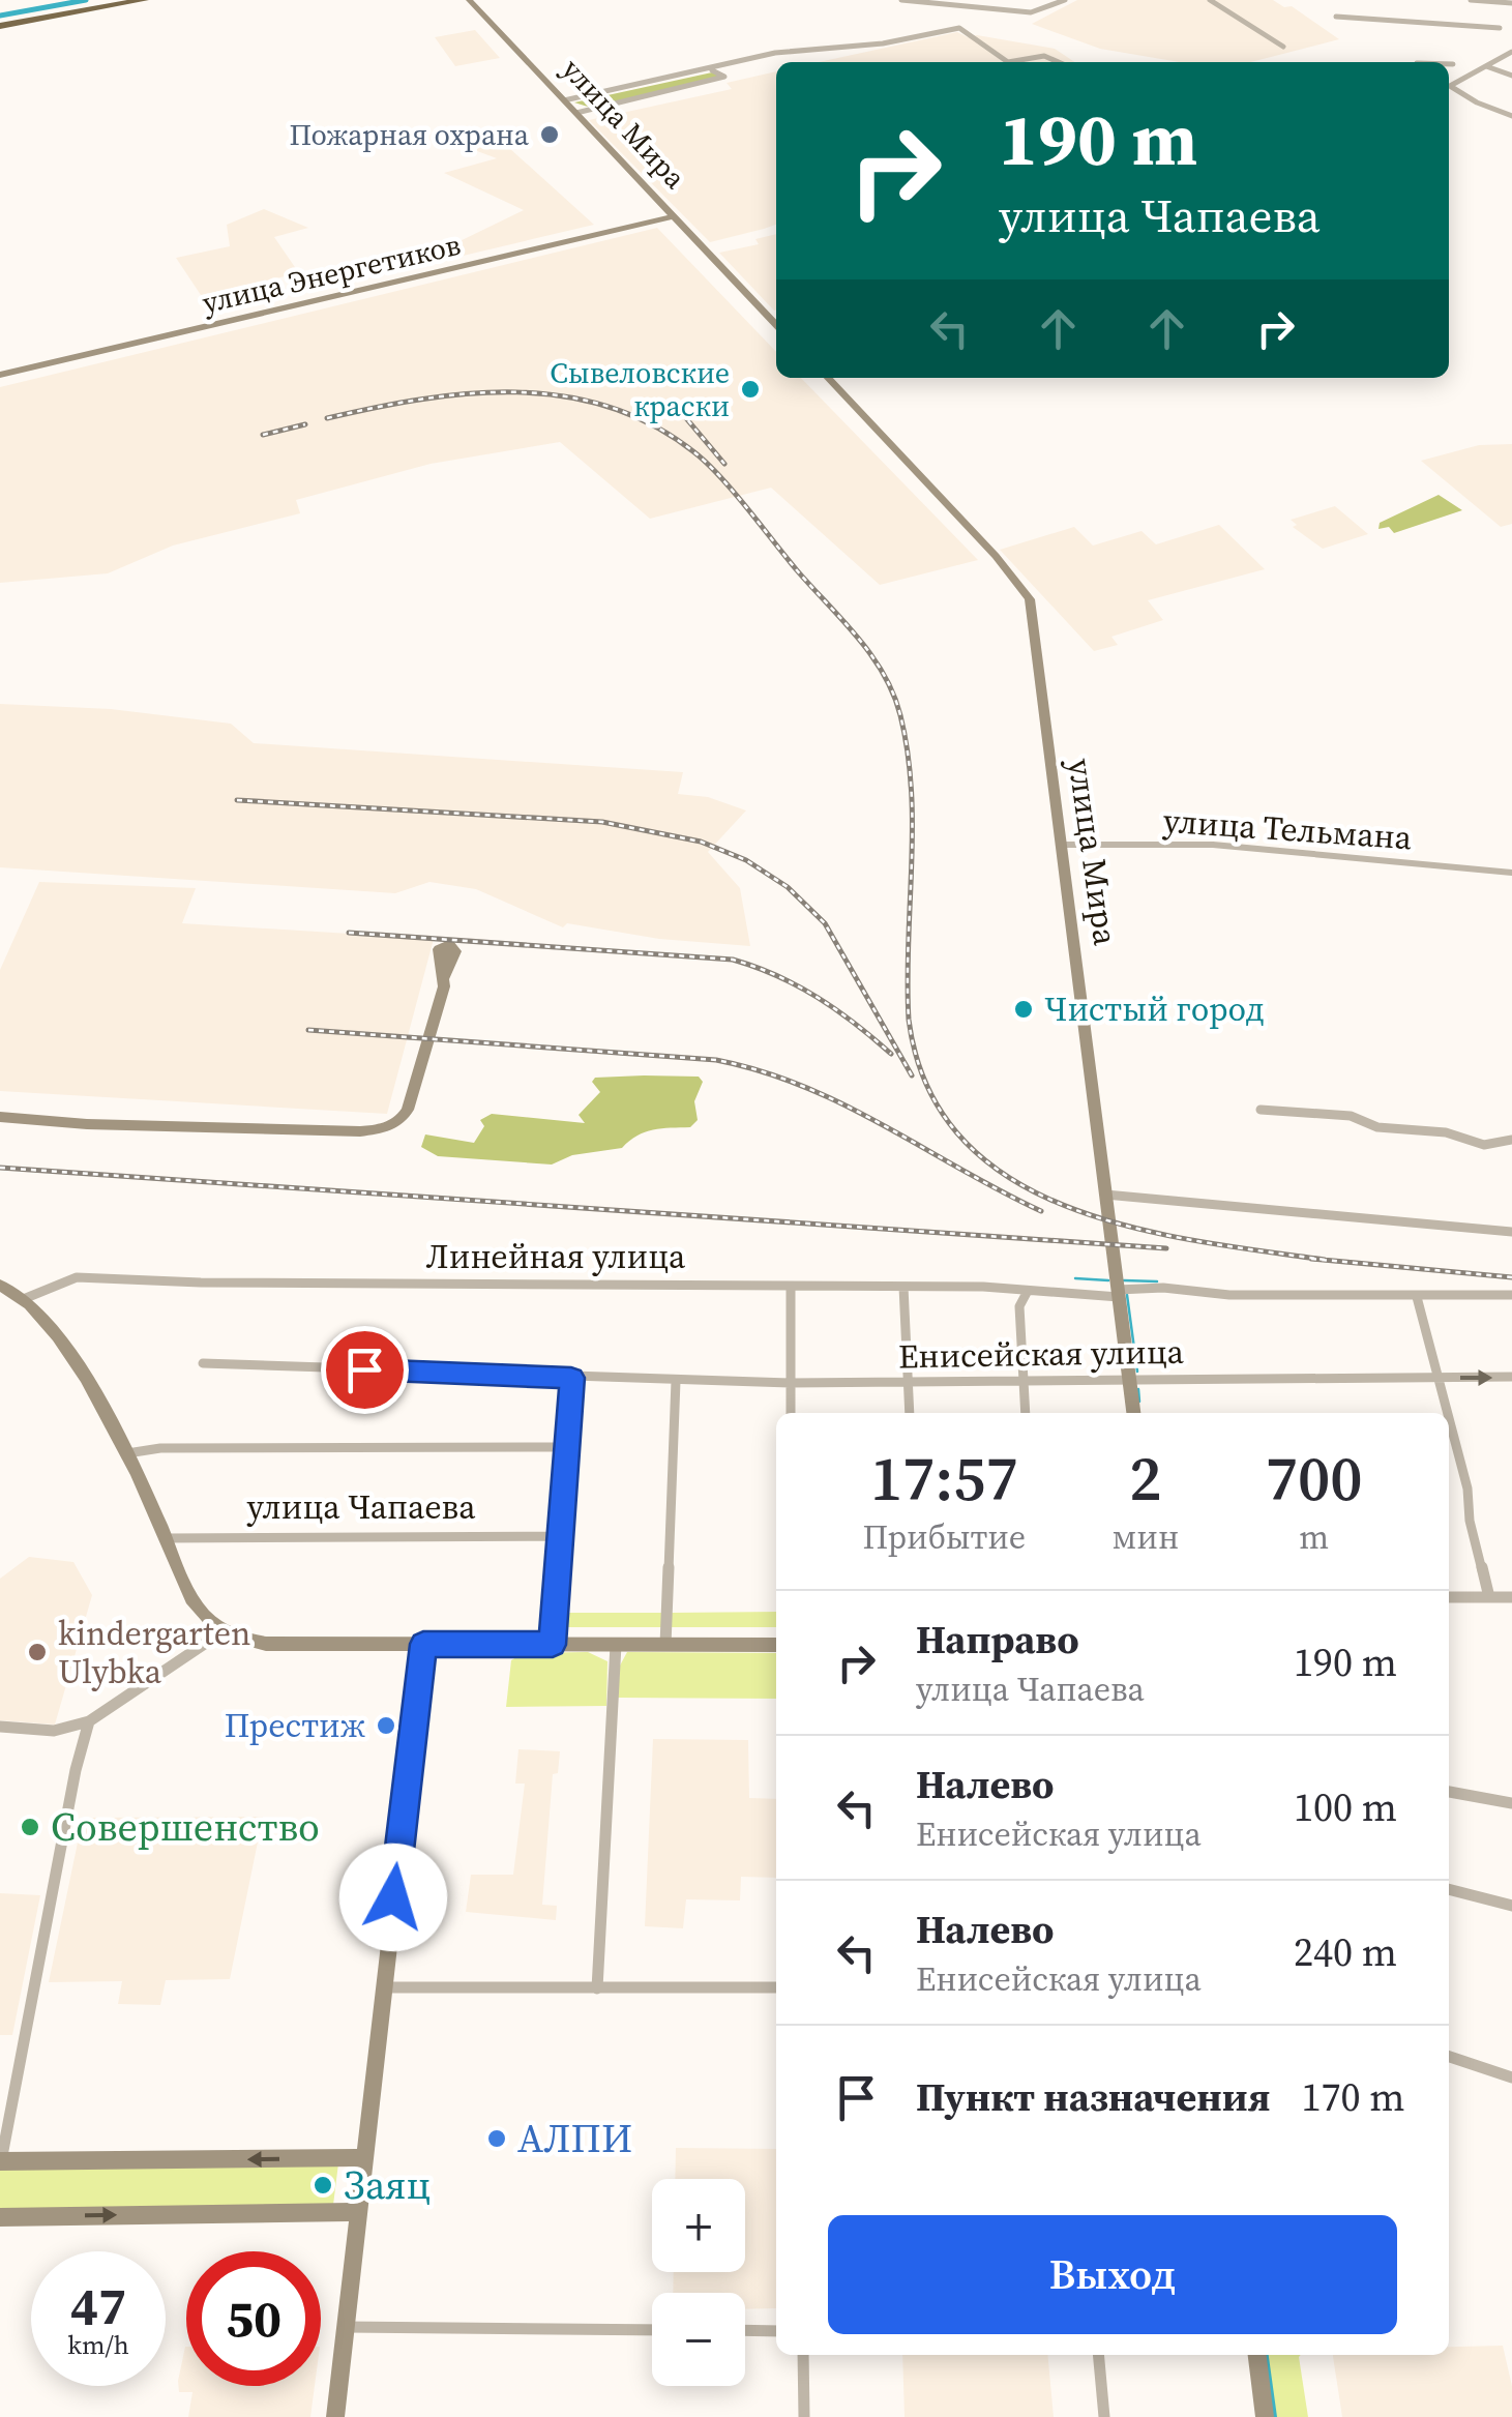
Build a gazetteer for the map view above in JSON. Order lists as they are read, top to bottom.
{
  "streets": {
    "main road": ["улица Мира", "улица Энергетиков"],
    "street": [
      "улица Тельмана",
      "Линейная улица",
      "Енисейская улица",
      "улица Чапаева"
    ]
  },
  "crossings": [
    ["улица Мира", "улица Энергетиков"],
    ["улица Мира", "улица Тельмана"],
    ["улица Мира", "Линейная улица"],
    ["улица Мира", "Енисейская улица"]
  ],
  "places": [
    "Пожарная охрана",
    "Сывеловские краски",
    "Чистый город",
    "kindergarten Ulybka",
    "Престиж",
    "Совершенство",
    "АЛПИ",
    "Заяц"
  ],
  "page": {
    "turn": ["190 m", "улица Чапаева"],
    "eta": [
      "17:57",
      "Прибытие",
      "2",
      "мин",
      "700",
      "m"
    ],
    "list": [
      {
        "name": "Направо",
        "note": "улица Чапаева",
        "value": "190 m"
      },
      {
        "name": "Налево",
        "note": "Енисейская улица",
        "value": "100 m"
      },
      {
        "name": "Налево",
        "note": "Енисейская улица",
        "value": "240 m"
      },
      {
        "name": "Пункт назначения",
        "value": "170 m"
      }
    ],
    "map_buttons": ["+", "−"],
    "buttons": "Выход",
    "speed": "47 km/h",
    "limit": "50"
  }
}
